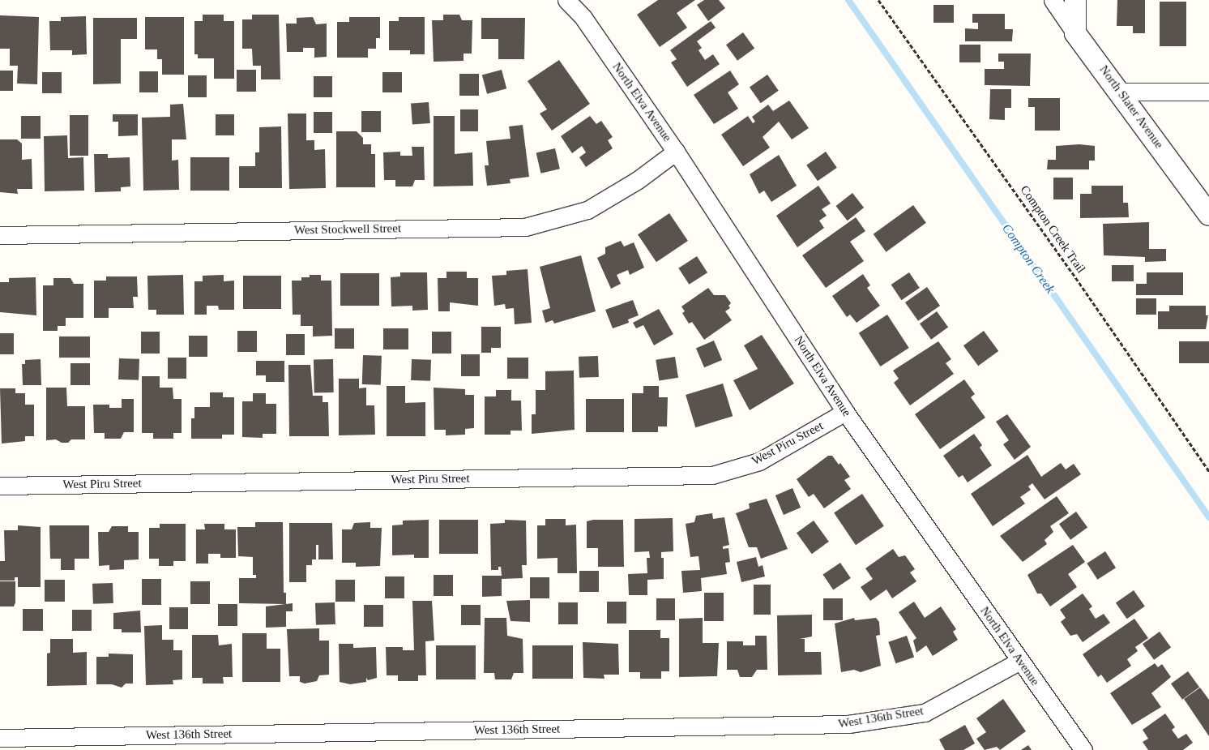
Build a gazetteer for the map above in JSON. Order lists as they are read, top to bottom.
{
  "streets": {
    "street": [
      "North Elva Avenue",
      "North Slater Avenue",
      "West Stockwell Street",
      "West Piru Street",
      "West 136th Street"
    ],
    "path": ["Compton Creek Trail"]
  },
  "crossings": [
    ["North Elva Avenue", "West Stockwell Street"],
    ["North Elva Avenue", "West Piru Street"],
    ["North Elva Avenue", "West 136th Street"]
  ],
  "water": ["Compton Creek"]
}
